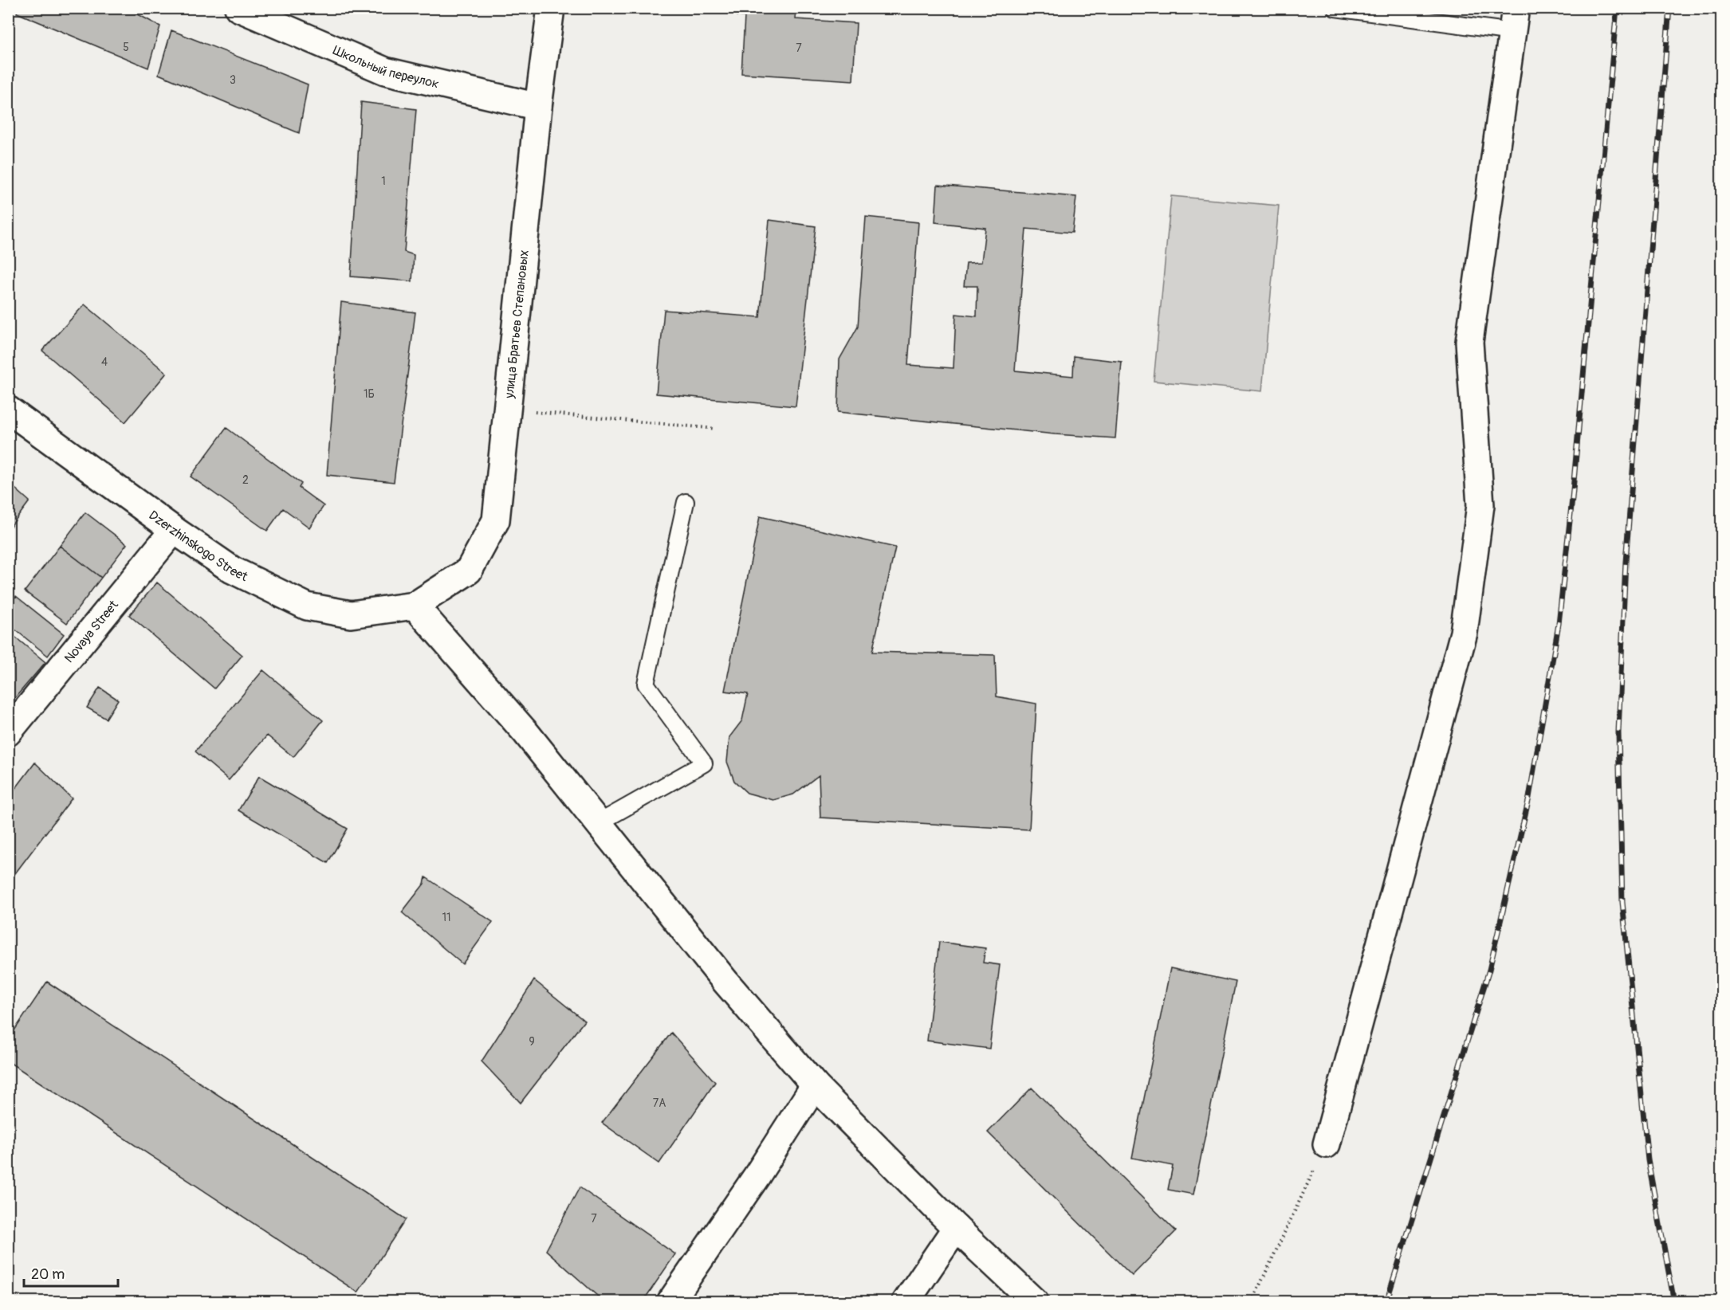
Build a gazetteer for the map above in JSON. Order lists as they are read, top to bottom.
{
  "streets": {
    "street": [
      "Школьный переулок",
      "улица Братьев Степановых",
      "Dzerzhinskogo Street",
      "Novaya Street"
    ]
  },
  "crossings": [
    ["Школьный переулок", "улица Братьев Степановых"],
    ["улица Братьев Степановых", "Dzerzhinskogo Street"],
    ["Dzerzhinskogo Street", "Novaya Street"]
  ],
  "house_numbers": [
    "5",
    "7",
    "3",
    "1",
    "4",
    "1Б",
    "2",
    "11",
    "9",
    "7А",
    "7"
  ],
  "scale_bar": "20 m"
}
